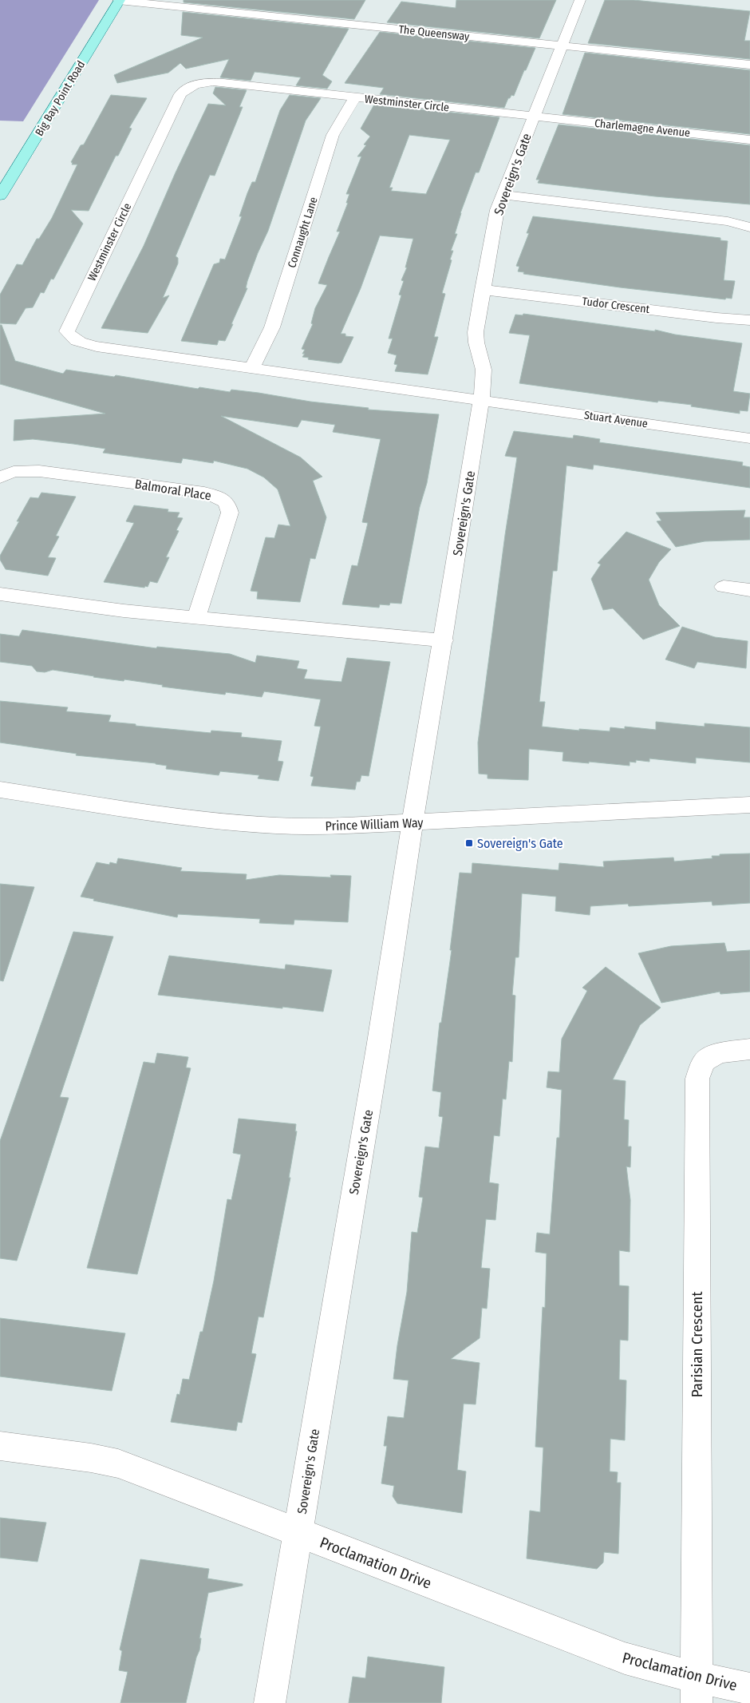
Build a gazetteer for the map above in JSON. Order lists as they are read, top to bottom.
{
  "streets": {
    "main road": ["Big Bay Point Road"],
    "street": [
      "The Queensway",
      "Westminster Circle",
      "Charlemagne Avenue",
      "Sovereign's Gate",
      "Connaught Lane",
      "Tudor Crescent",
      "Stuart Avenue",
      "Balmoral Place",
      "Prince William Way",
      "Parisian Crescent",
      "Proclamation Drive"
    ]
  },
  "crossings": [
    ["The Queensway", "Big Bay Point Road"],
    ["The Queensway", "Sovereign's Gate"],
    ["Westminster Circle", "Charlemagne Avenue"],
    ["Westminster Circle", "Sovereign's Gate"],
    ["Westminster Circle", "Connaught Lane"],
    ["Westminster Circle", "Stuart Avenue"],
    ["Charlemagne Avenue", "Sovereign's Gate"],
    ["Sovereign's Gate", "Tudor Crescent"],
    ["Sovereign's Gate", "Stuart Avenue"],
    ["Sovereign's Gate", "Prince William Way"],
    ["Sovereign's Gate", "Proclamation Drive"],
    ["Parisian Crescent", "Proclamation Drive"]
  ],
  "places": {
    "transit": ["Sovereign's Gate"]
  }
}
